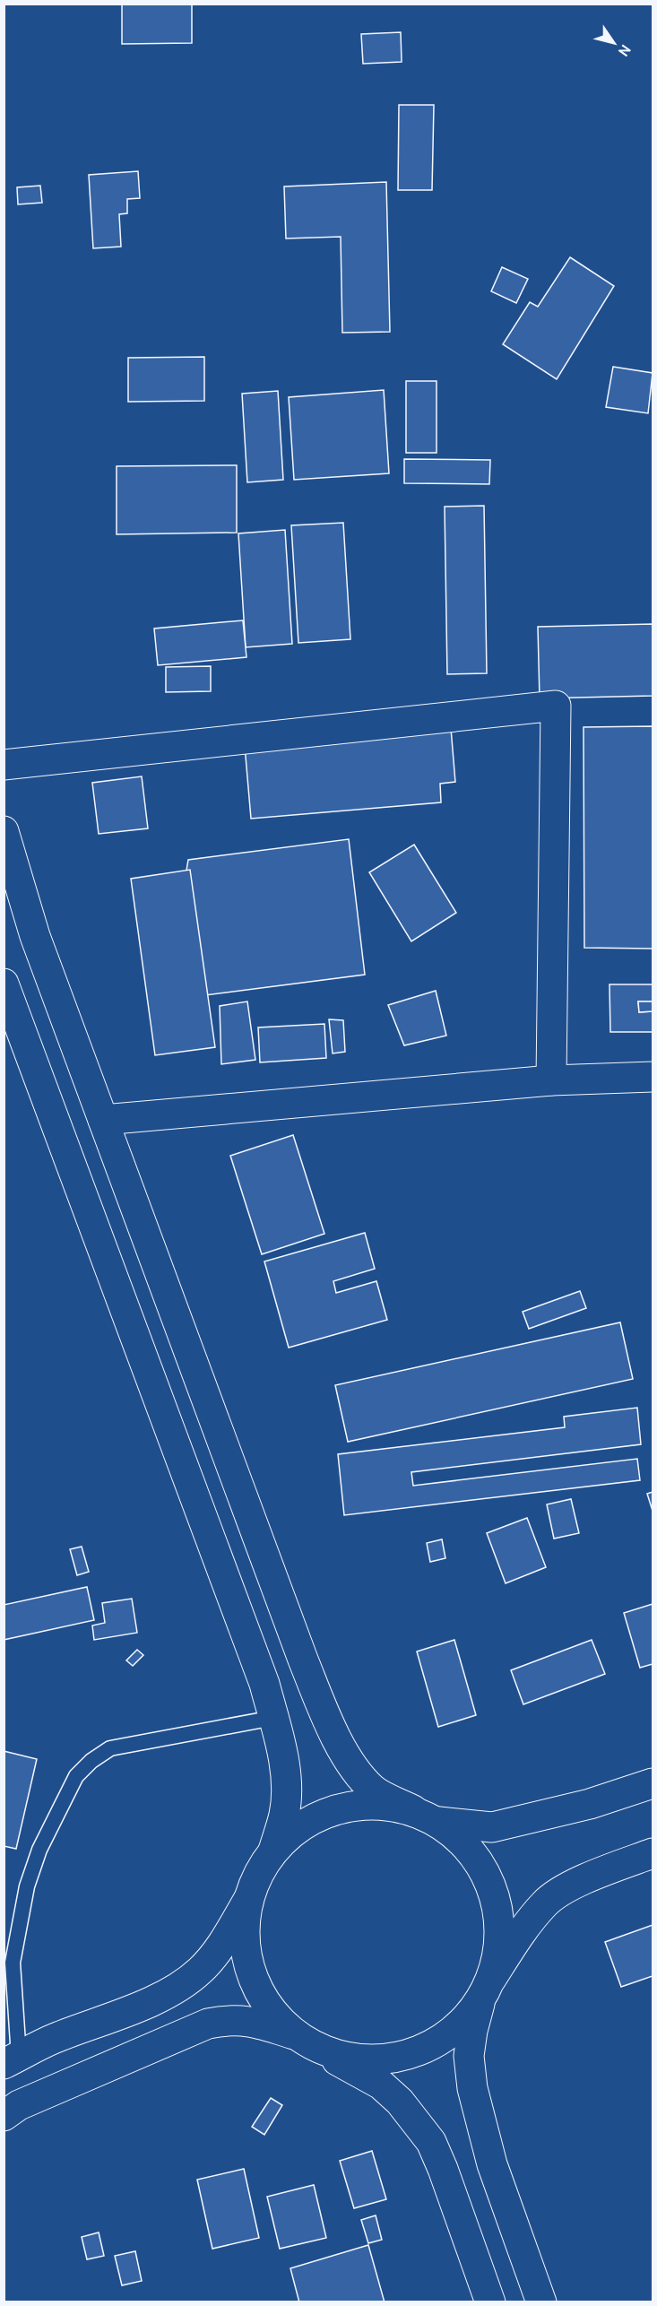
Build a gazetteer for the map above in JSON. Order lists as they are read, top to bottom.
{
  "north": "bottom right"
}
